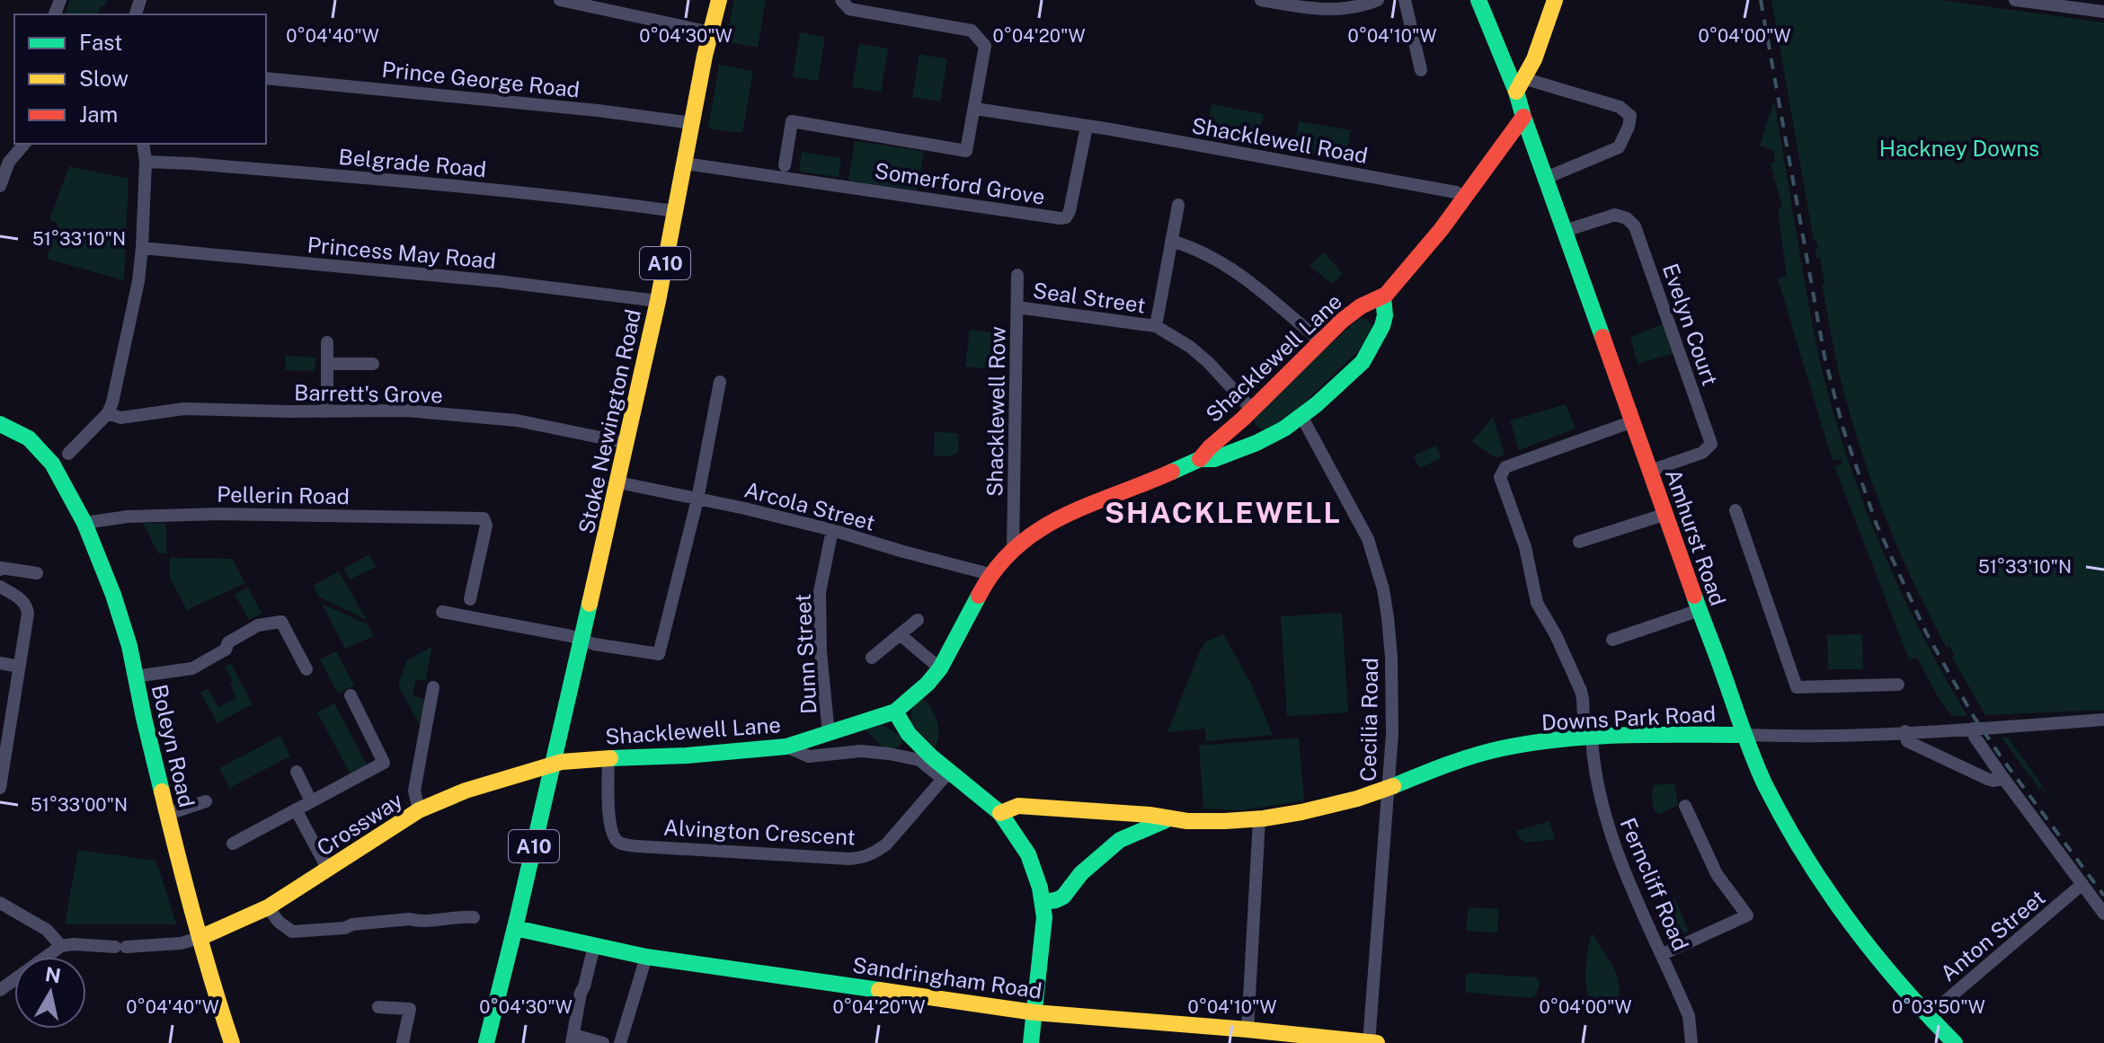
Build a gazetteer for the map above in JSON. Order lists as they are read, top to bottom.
{
  "streets": {
    "main road": [
      "A10",
      "Shacklewell Lane",
      "Stoke Newington Road",
      "Amhurst Road",
      "Downs Park Road",
      "Boleyn Road",
      "Crossway",
      "Sandringham Road"
    ],
    "street": [
      "Prince George Road",
      "Shacklewell Road",
      "Belgrade Road",
      "Somerford Grove",
      "Princess May Road",
      "Seal Street",
      "Evelyn Court",
      "Barrett's Grove",
      "Shacklewell Row",
      "Pellerin Road",
      "Arcola Street",
      "Dunn Street",
      "Cecilia Road",
      "Alvington Crescent",
      "Ferncliff Road",
      "Anton Street"
    ]
  },
  "crossings": [
    ["Prince George Road", "Stoke Newington Road"],
    ["Shacklewell Road", "Somerford Grove"],
    ["Shacklewell Road", "Shacklewell Lane"],
    ["Belgrade Road", "Stoke Newington Road"],
    ["Somerford Grove", "Stoke Newington Road"],
    ["Princess May Road", "Stoke Newington Road"],
    ["A10", "Shacklewell Lane"],
    ["A10", "Stoke Newington Road"],
    ["A10", "Crossway"],
    ["A10", "Sandringham Road"],
    ["Seal Street", "Shacklewell Lane"],
    ["Seal Street", "Shacklewell Row"],
    ["Evelyn Court", "Amhurst Road"],
    ["Shacklewell Lane", "Shacklewell Row"],
    ["Shacklewell Lane", "Stoke Newington Road"],
    ["Shacklewell Lane", "Arcola Street"],
    ["Shacklewell Lane", "Amhurst Road"],
    ["Shacklewell Lane", "Dunn Street"],
    ["Shacklewell Lane", "Cecilia Road"],
    ["Shacklewell Lane", "Crossway"],
    ["Shacklewell Lane", "Alvington Crescent"],
    ["Barrett's Grove", "Stoke Newington Road"],
    ["Stoke Newington Road", "Arcola Street"],
    ["Stoke Newington Road", "Crossway"],
    ["Pellerin Road", "Boleyn Road"],
    ["Arcola Street", "Dunn Street"],
    ["Amhurst Road", "Downs Park Road"],
    ["Amhurst Road", "Ferncliff Road"],
    ["Amhurst Road", "Anton Street"],
    ["Downs Park Road", "Cecilia Road"],
    ["Downs Park Road", "Ferncliff Road"],
    ["Cecilia Road", "Sandringham Road"],
    ["Boleyn Road", "Crossway"]
  ],
  "districts": ["SHACKLEWELL"],
  "parks": ["Hackney Downs"],
  "legend": ["Fast", "Slow", "Jam"],
  "north": "top",
  "coordinates": [
    "0°04'40\"W",
    "0°04'30\"W",
    "0°04'20\"W",
    "0°04'10\"W",
    "0°04'00\"W",
    "51°33'10\"N",
    "51°33'00\"N",
    "0°03'50\"W"
  ]
}
